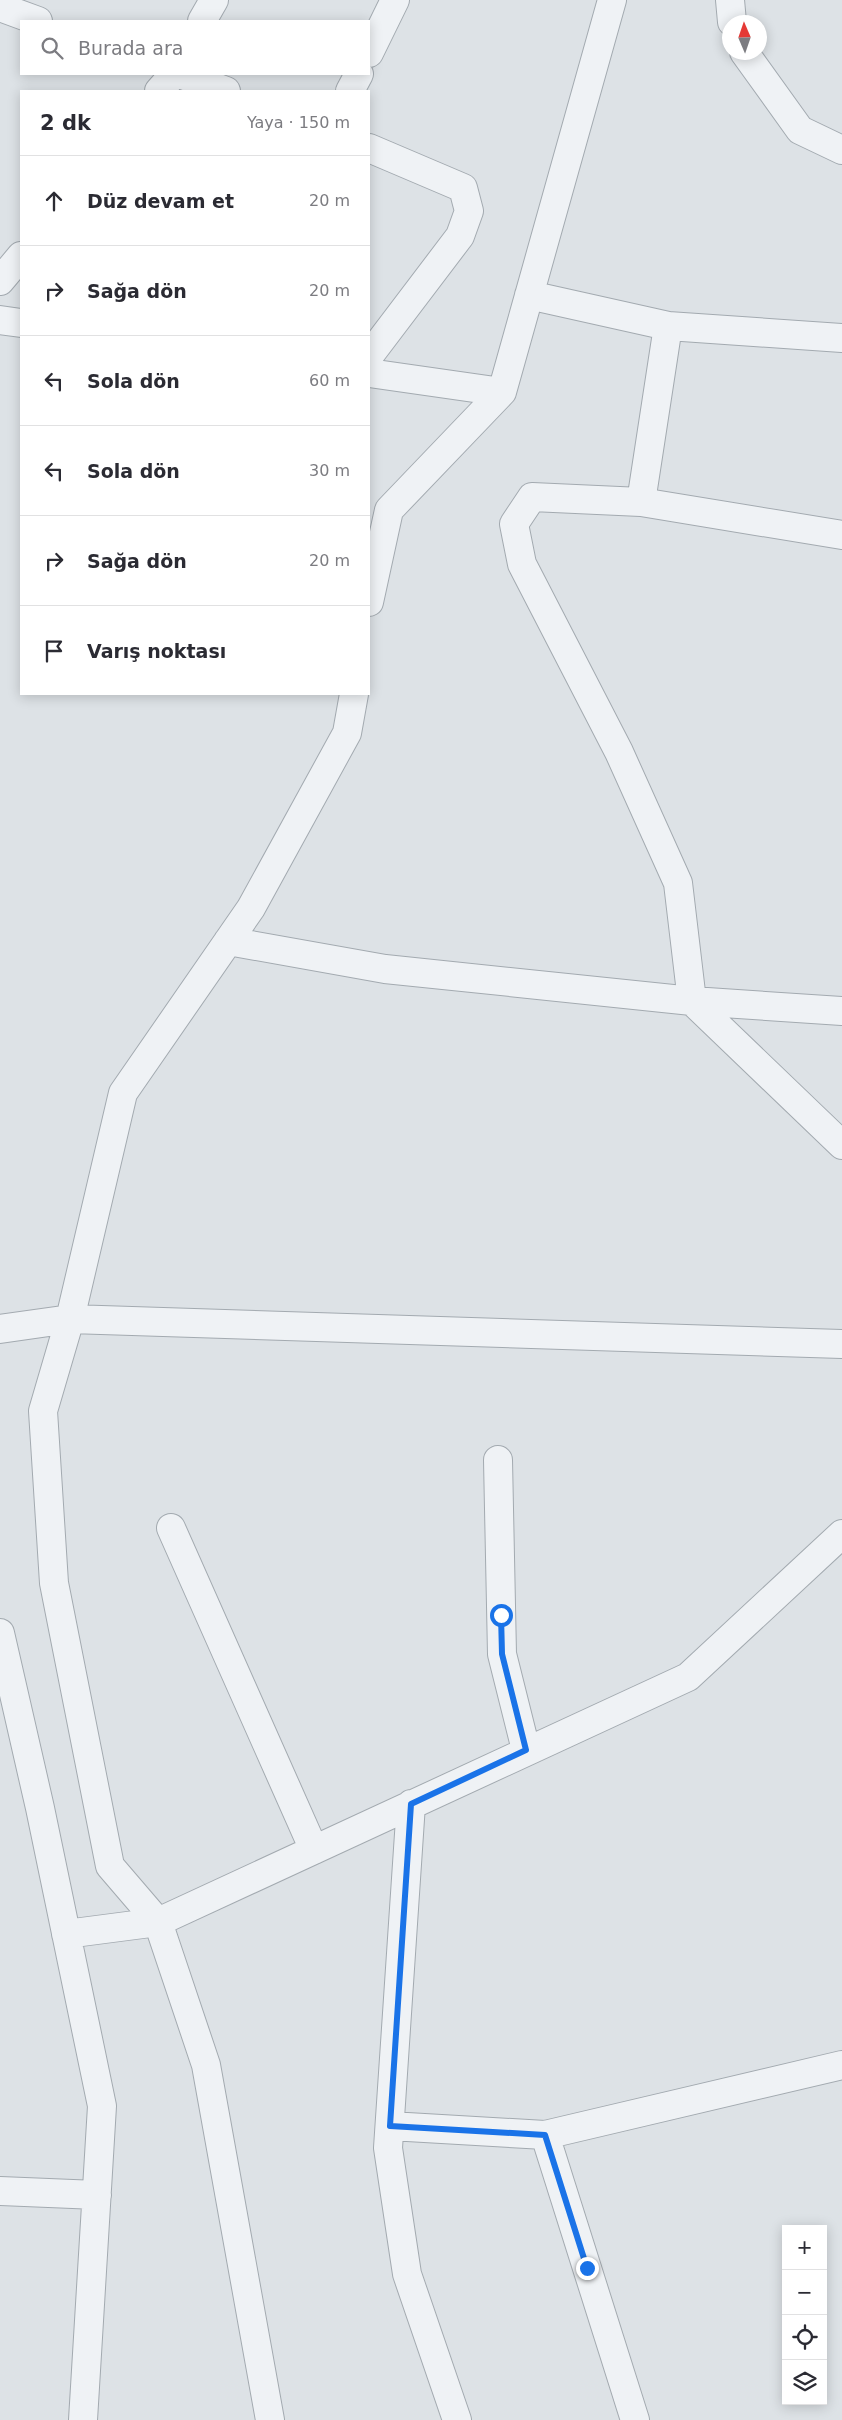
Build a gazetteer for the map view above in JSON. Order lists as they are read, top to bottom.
{
  "north": "top",
  "page": {
    "search": "Burada ara",
    "heading": ["2 dk", "Yaya · 150 m"],
    "list": [
      ["Düz devam et", "20 m"],
      ["Sağa dön", "20 m"],
      ["Sola dön", "60 m"],
      ["Sola dön", "30 m"],
      ["Sağa dön", "20 m"],
      "Varış noktası"
    ],
    "map_buttons": ["+", "−"]
  }
}
